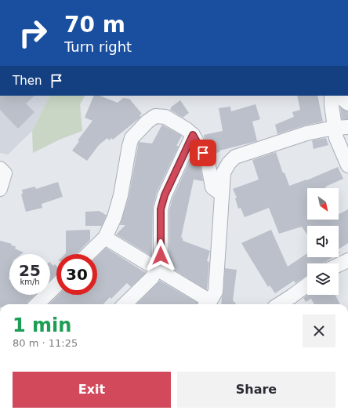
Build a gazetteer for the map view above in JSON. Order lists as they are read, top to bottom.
{
  "north": "bottom right",
  "page": {
    "turn": ["70 m", "Turn right"],
    "then": "Then",
    "speed": "25 km/h",
    "limit": "30",
    "heading": ["1 min", "80 m · 11:25"],
    "buttons": ["Exit", "Share"]
  }
}
